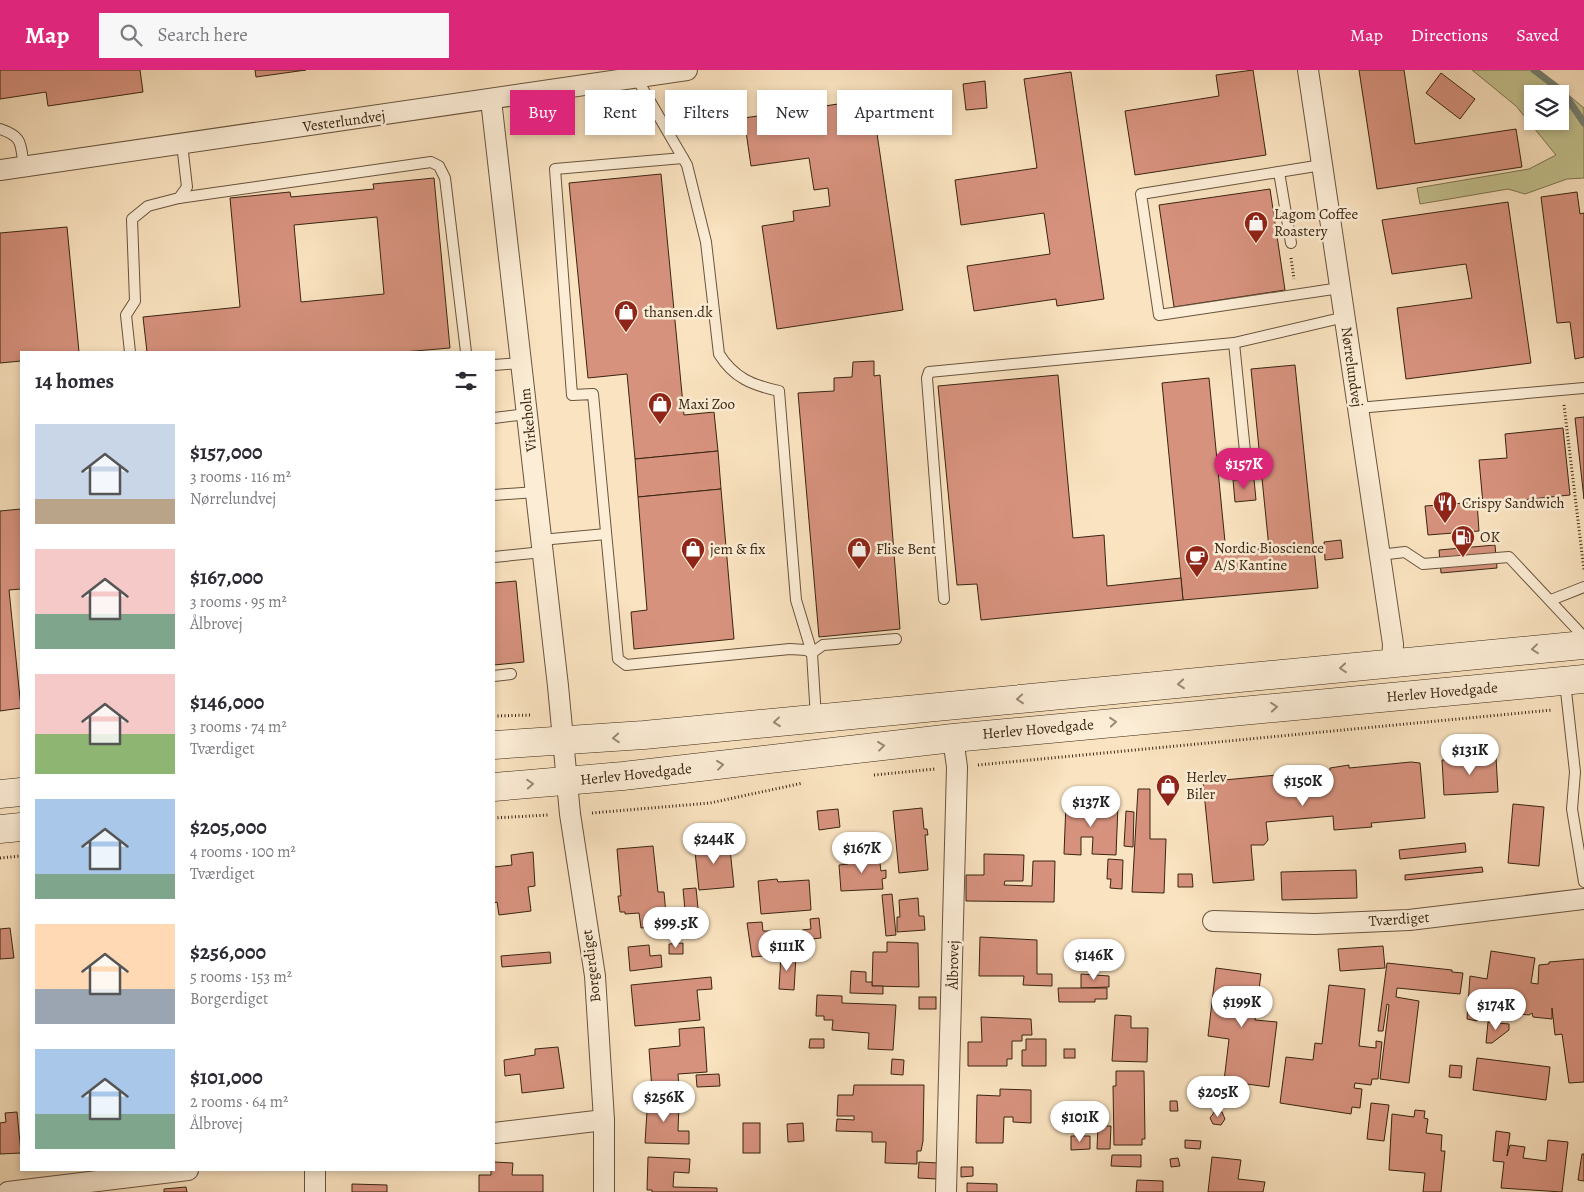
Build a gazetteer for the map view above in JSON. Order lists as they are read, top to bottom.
{
  "streets": {
    "main road": ["Herlev Hovedgade"],
    "street": [
      "Vesterlundvej",
      "Nørrelundvej",
      "Virkeholm",
      "Tværdiget",
      "Ålbrovej",
      "Borgerdiget"
    ]
  },
  "crossings": [
    ["Vesterlundvej", "Virkeholm"],
    ["Nørrelundvej", "Herlev Hovedgade"],
    ["Virkeholm", "Herlev Hovedgade"],
    ["Virkeholm", "Borgerdiget"],
    ["Herlev Hovedgade", "Ålbrovej"],
    ["Herlev Hovedgade", "Borgerdiget"]
  ],
  "places": {
    "shop": [
      "Lagom Coffee Roastery",
      "thansen.dk",
      "Maxi Zoo",
      "jem & fix",
      "Flise Bent",
      "Herlev Biler"
    ],
    "restaurant": ["Crispy Sandwich"],
    "fuel station": ["OK"],
    "cafe": ["Nordic Bioscience A/S Kantine"]
  },
  "page": {
    "header": "Map",
    "search": "Search here",
    "nav": ["Map", "Directions", "Saved"],
    "chip": [
      "Buy",
      "Rent",
      "Filters",
      "New",
      "Apartment"
    ],
    "heading": "14 homes",
    "list": [
      {
        "name": "$157,000",
        "note": "3 rooms · 116 m² · Nørrelundvej"
      },
      {
        "name": "$167,000",
        "note": "3 rooms · 95 m² · Ålbrovej"
      },
      {
        "name": "$146,000",
        "note": "3 rooms · 74 m² · Tværdiget"
      },
      {
        "name": "$205,000",
        "note": "4 rooms · 100 m² · Tværdiget"
      },
      {
        "name": "$256,000",
        "note": "5 rooms · 153 m² · Borgerdiget"
      },
      {
        "name": "$101,000",
        "note": "2 rooms · 64 m² · Ålbrovej"
      }
    ],
    "price": [
      "$157K",
      "$131K",
      "$150K",
      "$137K",
      "$244K",
      "$167K",
      "$99.5K",
      "$111K",
      "$146K",
      "$199K",
      "$174K",
      "$205K",
      "$256K",
      "$101K"
    ]
  }
}
